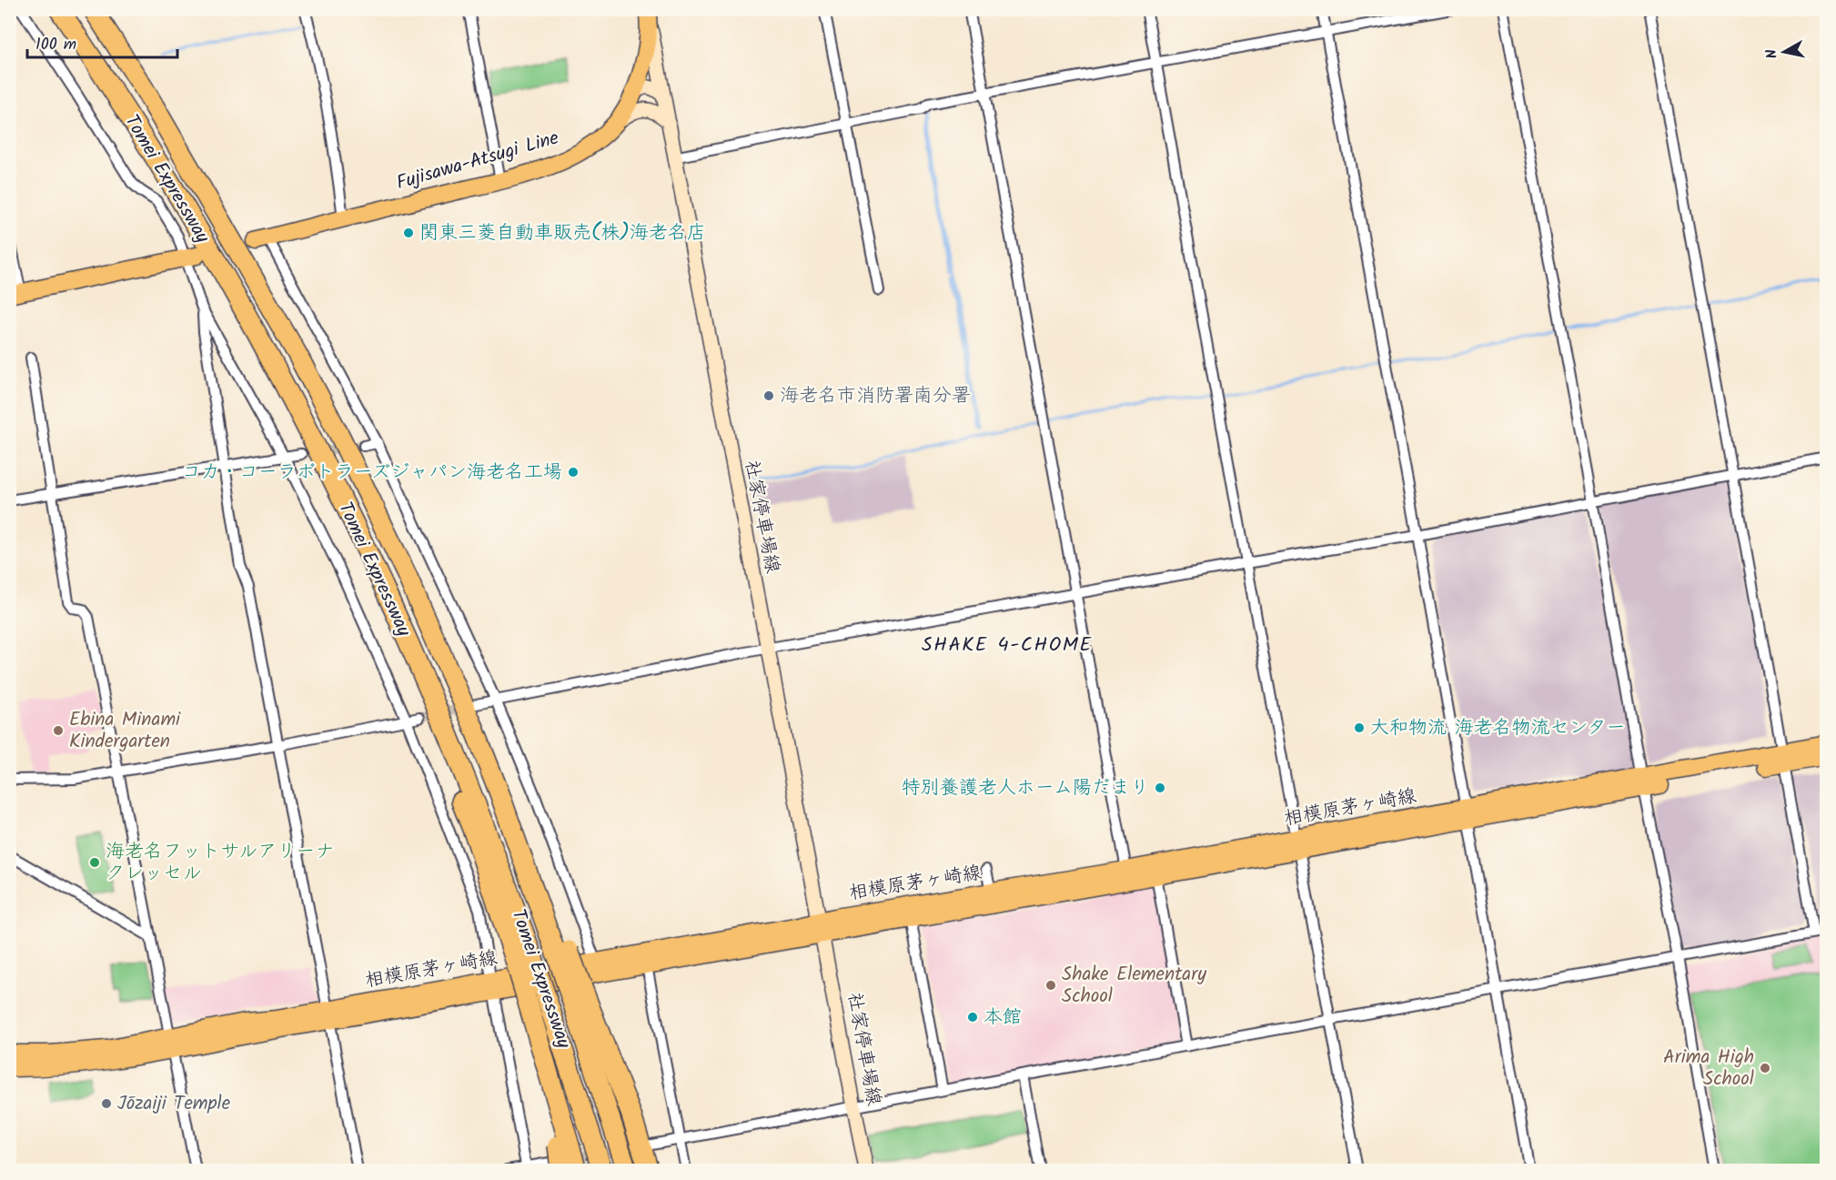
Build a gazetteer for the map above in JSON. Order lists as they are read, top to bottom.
{
  "streets": {
    "highway": ["Tomei Expressway"],
    "main road": ["Fujisawa-Atsugi Line", "社家停車場線", "相模原茅ヶ崎線"]
  },
  "crossings": [
    ["Fujisawa-Atsugi Line", "社家停車場線"],
    ["社家停車場線", "相模原茅ヶ崎線"]
  ],
  "districts": ["SHAKE 4-CHOME"],
  "places": [
    "関東三菱自動車販売(株)海老名店",
    "海老名市消防署南分署",
    "コカ・コーラボトラーズジャパン海老名工場",
    "大和物流 海老名物流センター",
    "Ebina Minami Kindergarten",
    "特別養護老人ホーム陽だまり",
    "海老名フットサルアリーナ クレッセル",
    "Shake Elementary School",
    "本館",
    "Arima High School",
    "Jōzaiji Temple"
  ],
  "scale_bar": "100 m",
  "north": "left"
}
